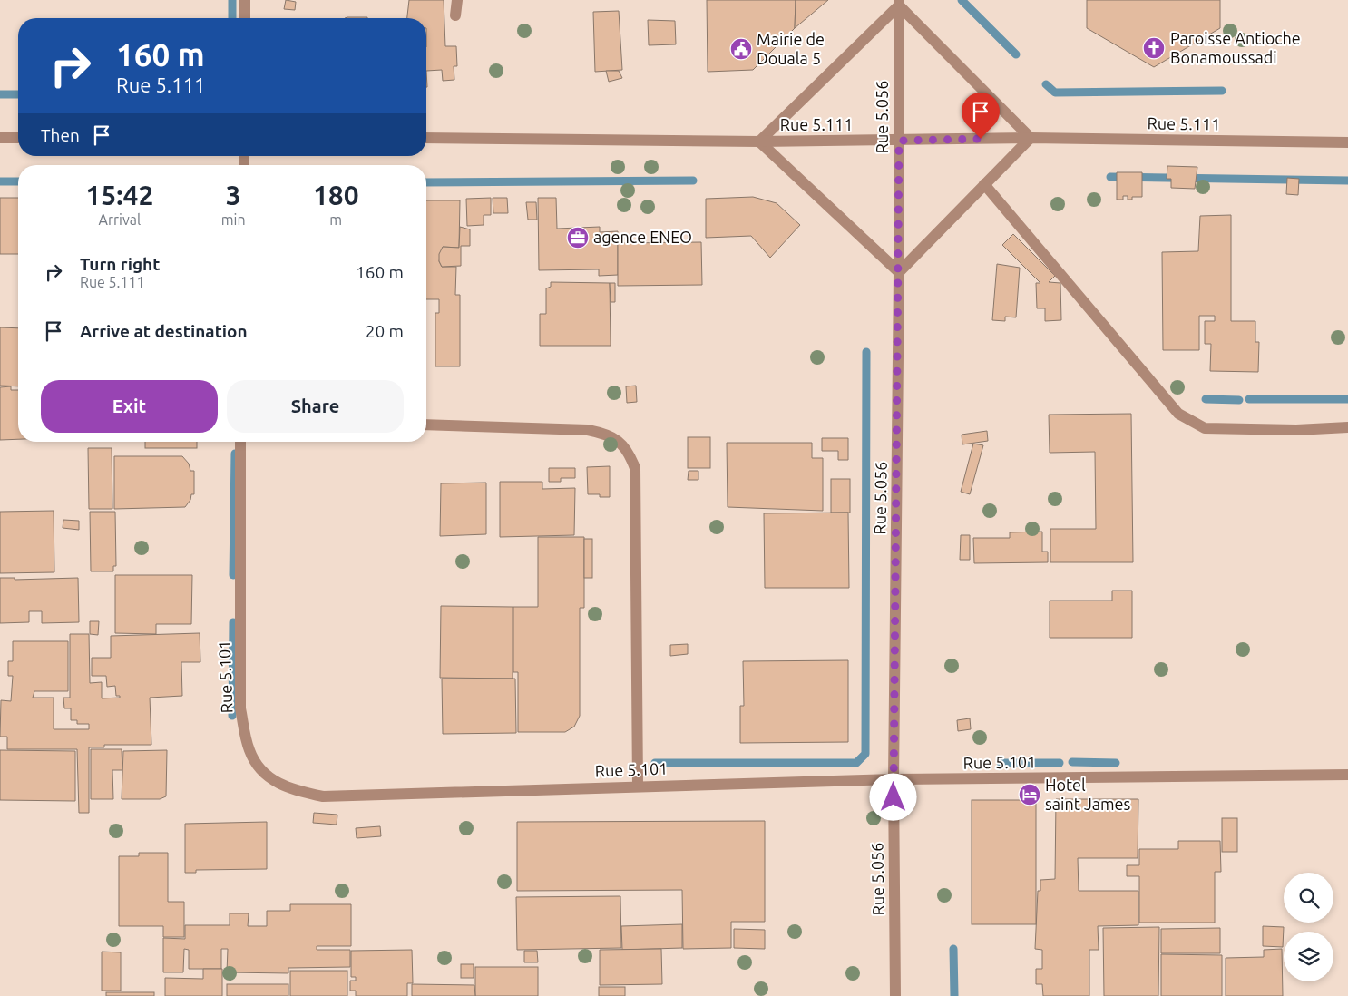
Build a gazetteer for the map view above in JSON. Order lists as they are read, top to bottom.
{
  "streets": {
    "street": ["Rue 5.056", "Rue 5.111", "Rue 5.101"]
  },
  "crossings": [
    ["Rue 5.056", "Rue 5.111"],
    ["Rue 5.056", "Rue 5.101"]
  ],
  "places": {
    "church": ["Paroisse Antioche Bonamoussadi"],
    "public building": ["Mairie de Douala 5"],
    "office": ["agence ENEO"],
    "hotel": ["Hotel saint James"]
  },
  "page": {
    "turn": ["160 m", "Rue 5.111"],
    "then": "Then",
    "eta": [
      "15:42",
      "Arrival",
      "3",
      "min",
      "180",
      "m"
    ],
    "list": [
      {
        "name": "Turn right",
        "note": "Rue 5.111",
        "value": "160 m"
      },
      {
        "name": "Arrive at destination",
        "value": "20 m"
      }
    ],
    "buttons": ["Exit", "Share"]
  }
}
